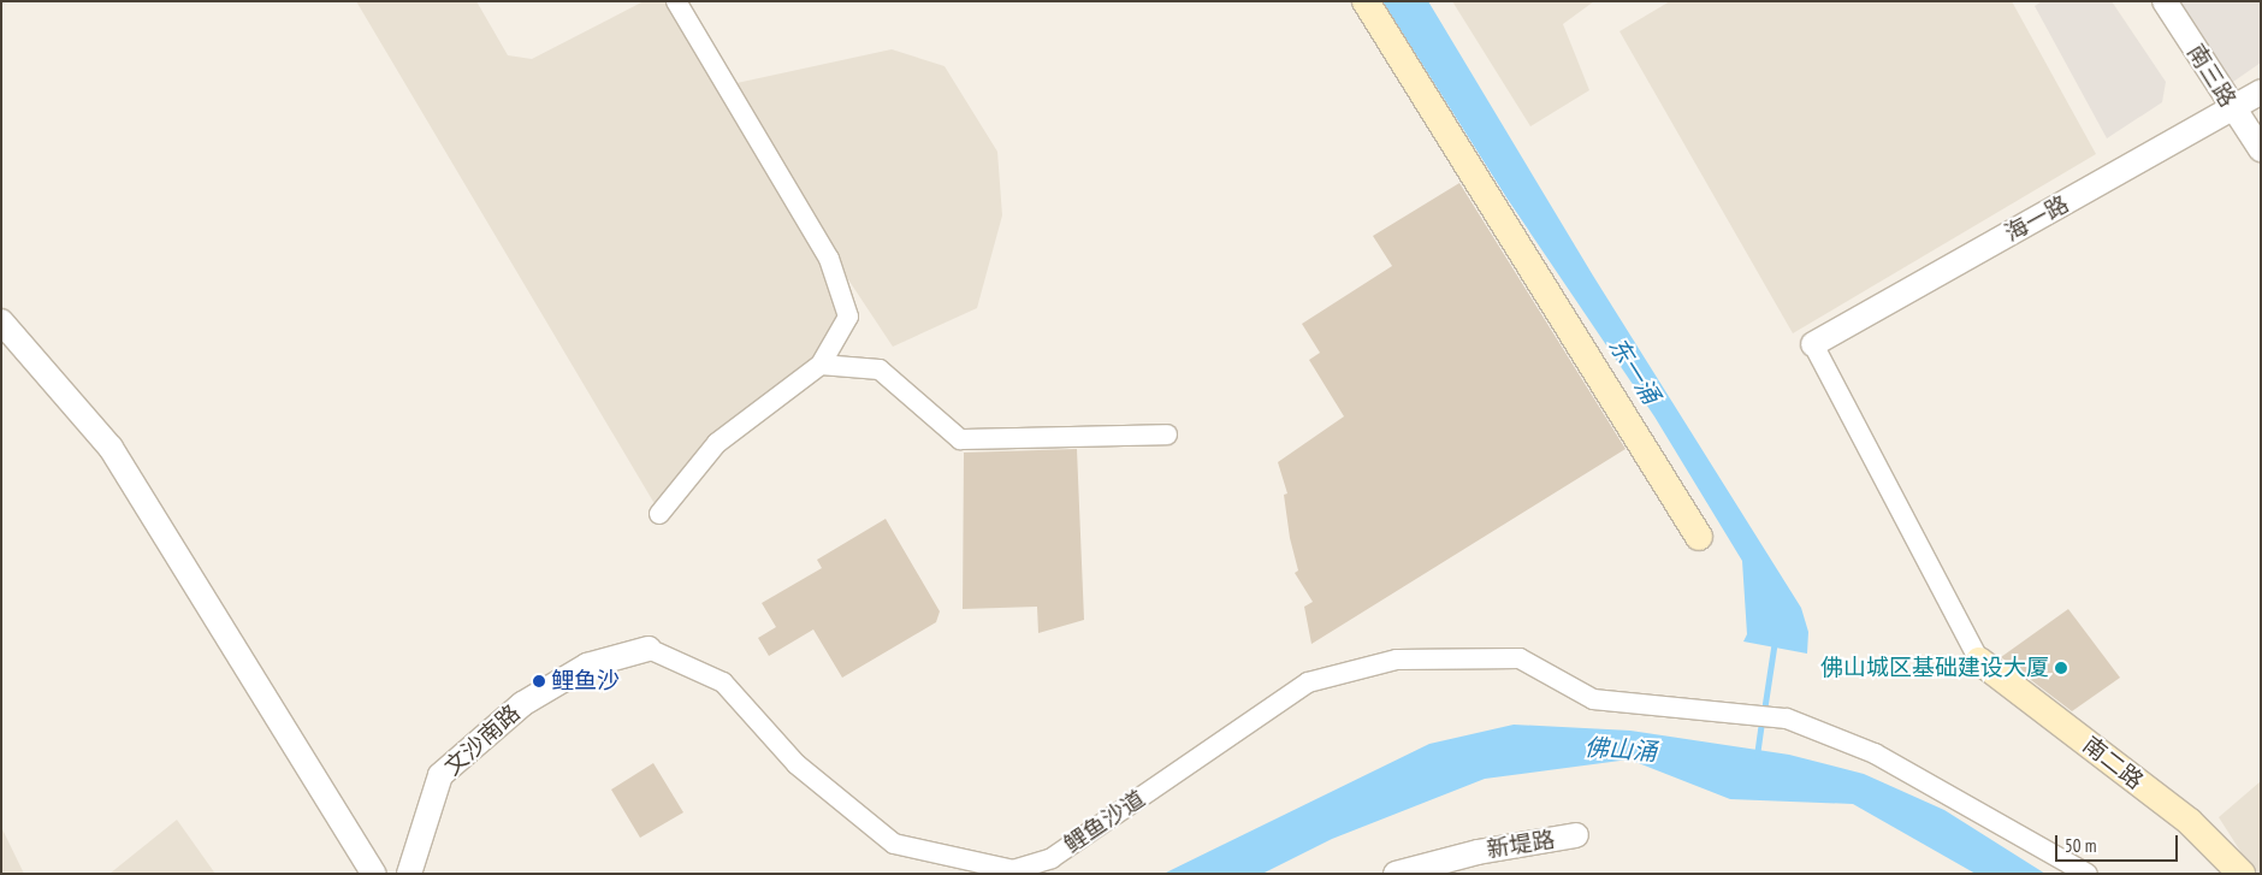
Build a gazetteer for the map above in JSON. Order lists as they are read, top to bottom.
{
  "streets": {
    "main road": ["南二路"],
    "street": [
      "南三路",
      "海一路",
      "文沙南路",
      "鲤鱼沙道",
      "新堤路"
    ]
  },
  "crossings": [
    ["南三路", "海一路"],
    ["文沙南路", "鲤鱼沙道"]
  ],
  "water": ["东一涌", "佛山涌"],
  "places": ["佛山城区基础建设大厦", "鲤鱼沙"],
  "scale_bar": "50 m"
}
